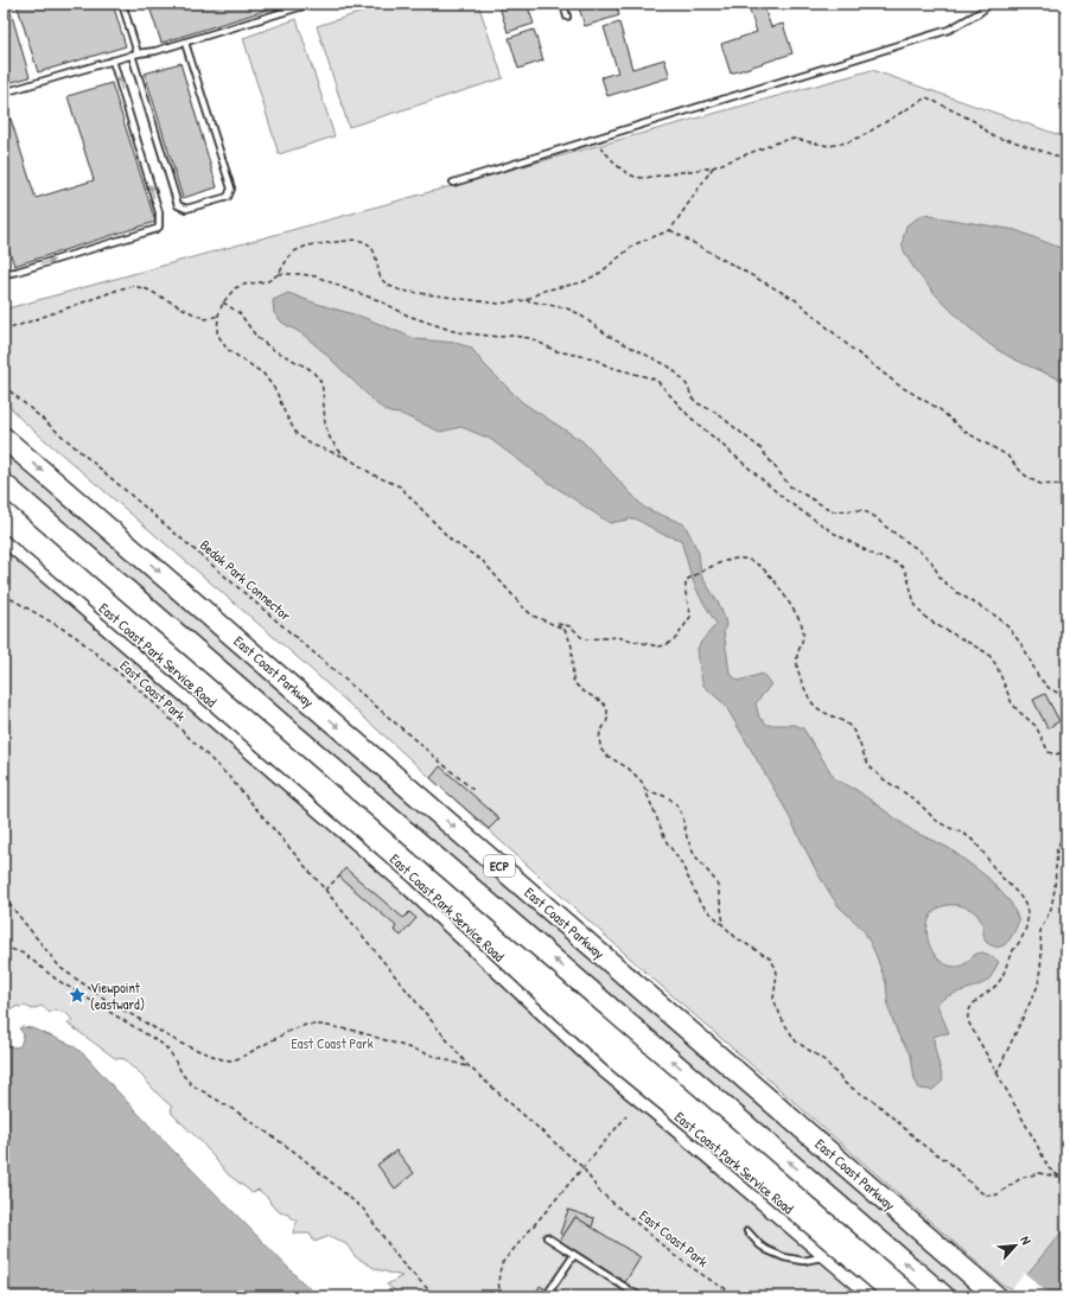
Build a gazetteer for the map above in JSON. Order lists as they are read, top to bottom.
{
  "streets": {
    "highway": ["East Coast Parkway", "ECP"],
    "street": ["East Coast Park Service Road"],
    "path": ["Bedok Park Connector", "East Coast Park"]
  },
  "parks": ["East Coast Park"],
  "places": {
    "place": ["Viewpoint (eastward)"]
  },
  "north": "top right"
}
